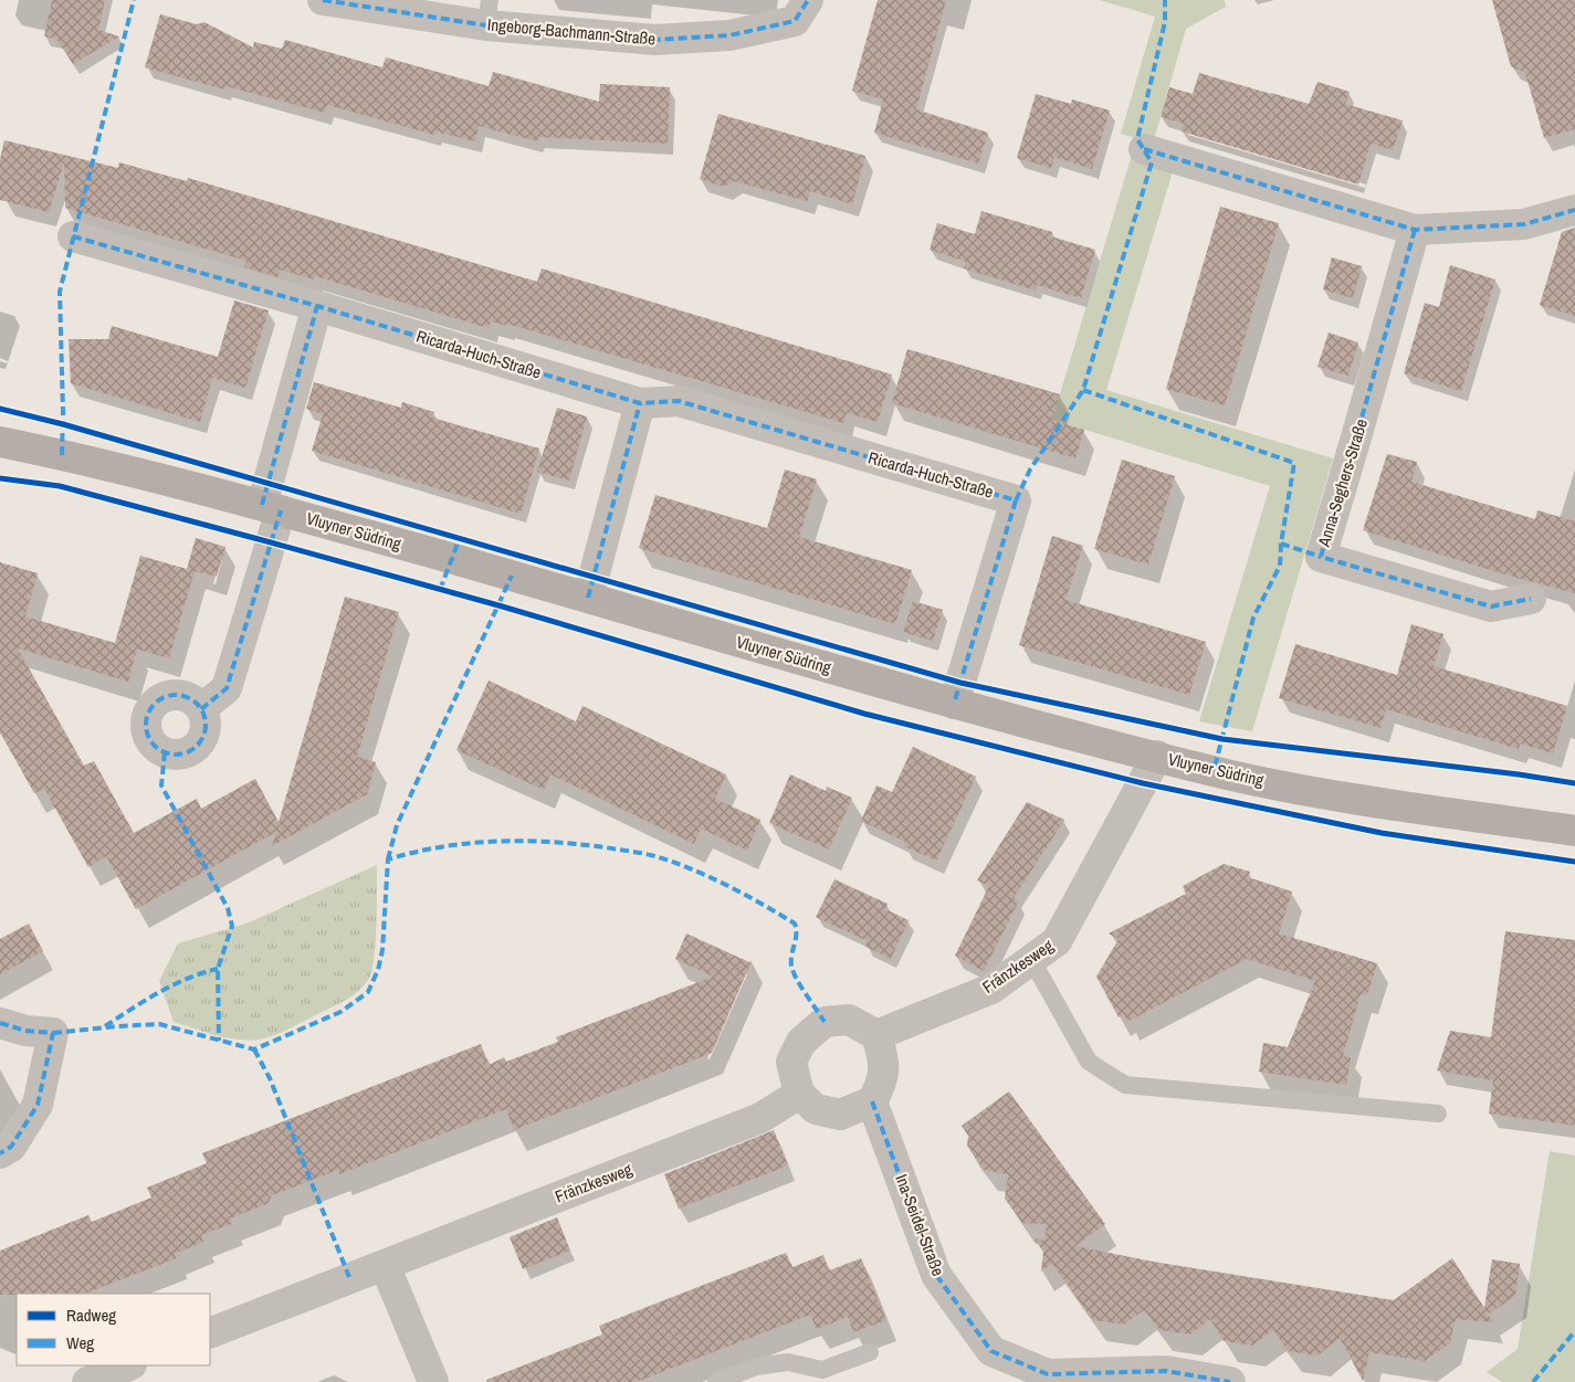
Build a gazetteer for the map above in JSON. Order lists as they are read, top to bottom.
{
  "streets": {
    "street": [
      "Ingeborg-Bachmann-Straße",
      "Ricarda-Huch-Straße",
      "Anna-Seghers-Straße",
      "Vluyner Südring",
      "Fränzkesweg",
      "Ina-Seidel-Straße"
    ]
  },
  "crossings": [
    ["Ricarda-Huch-Straße", "Vluyner Südring"],
    ["Vluyner Südring", "Fränzkesweg"],
    ["Fränzkesweg", "Ina-Seidel-Straße"]
  ],
  "legend": ["Radweg", "Weg"]
}
